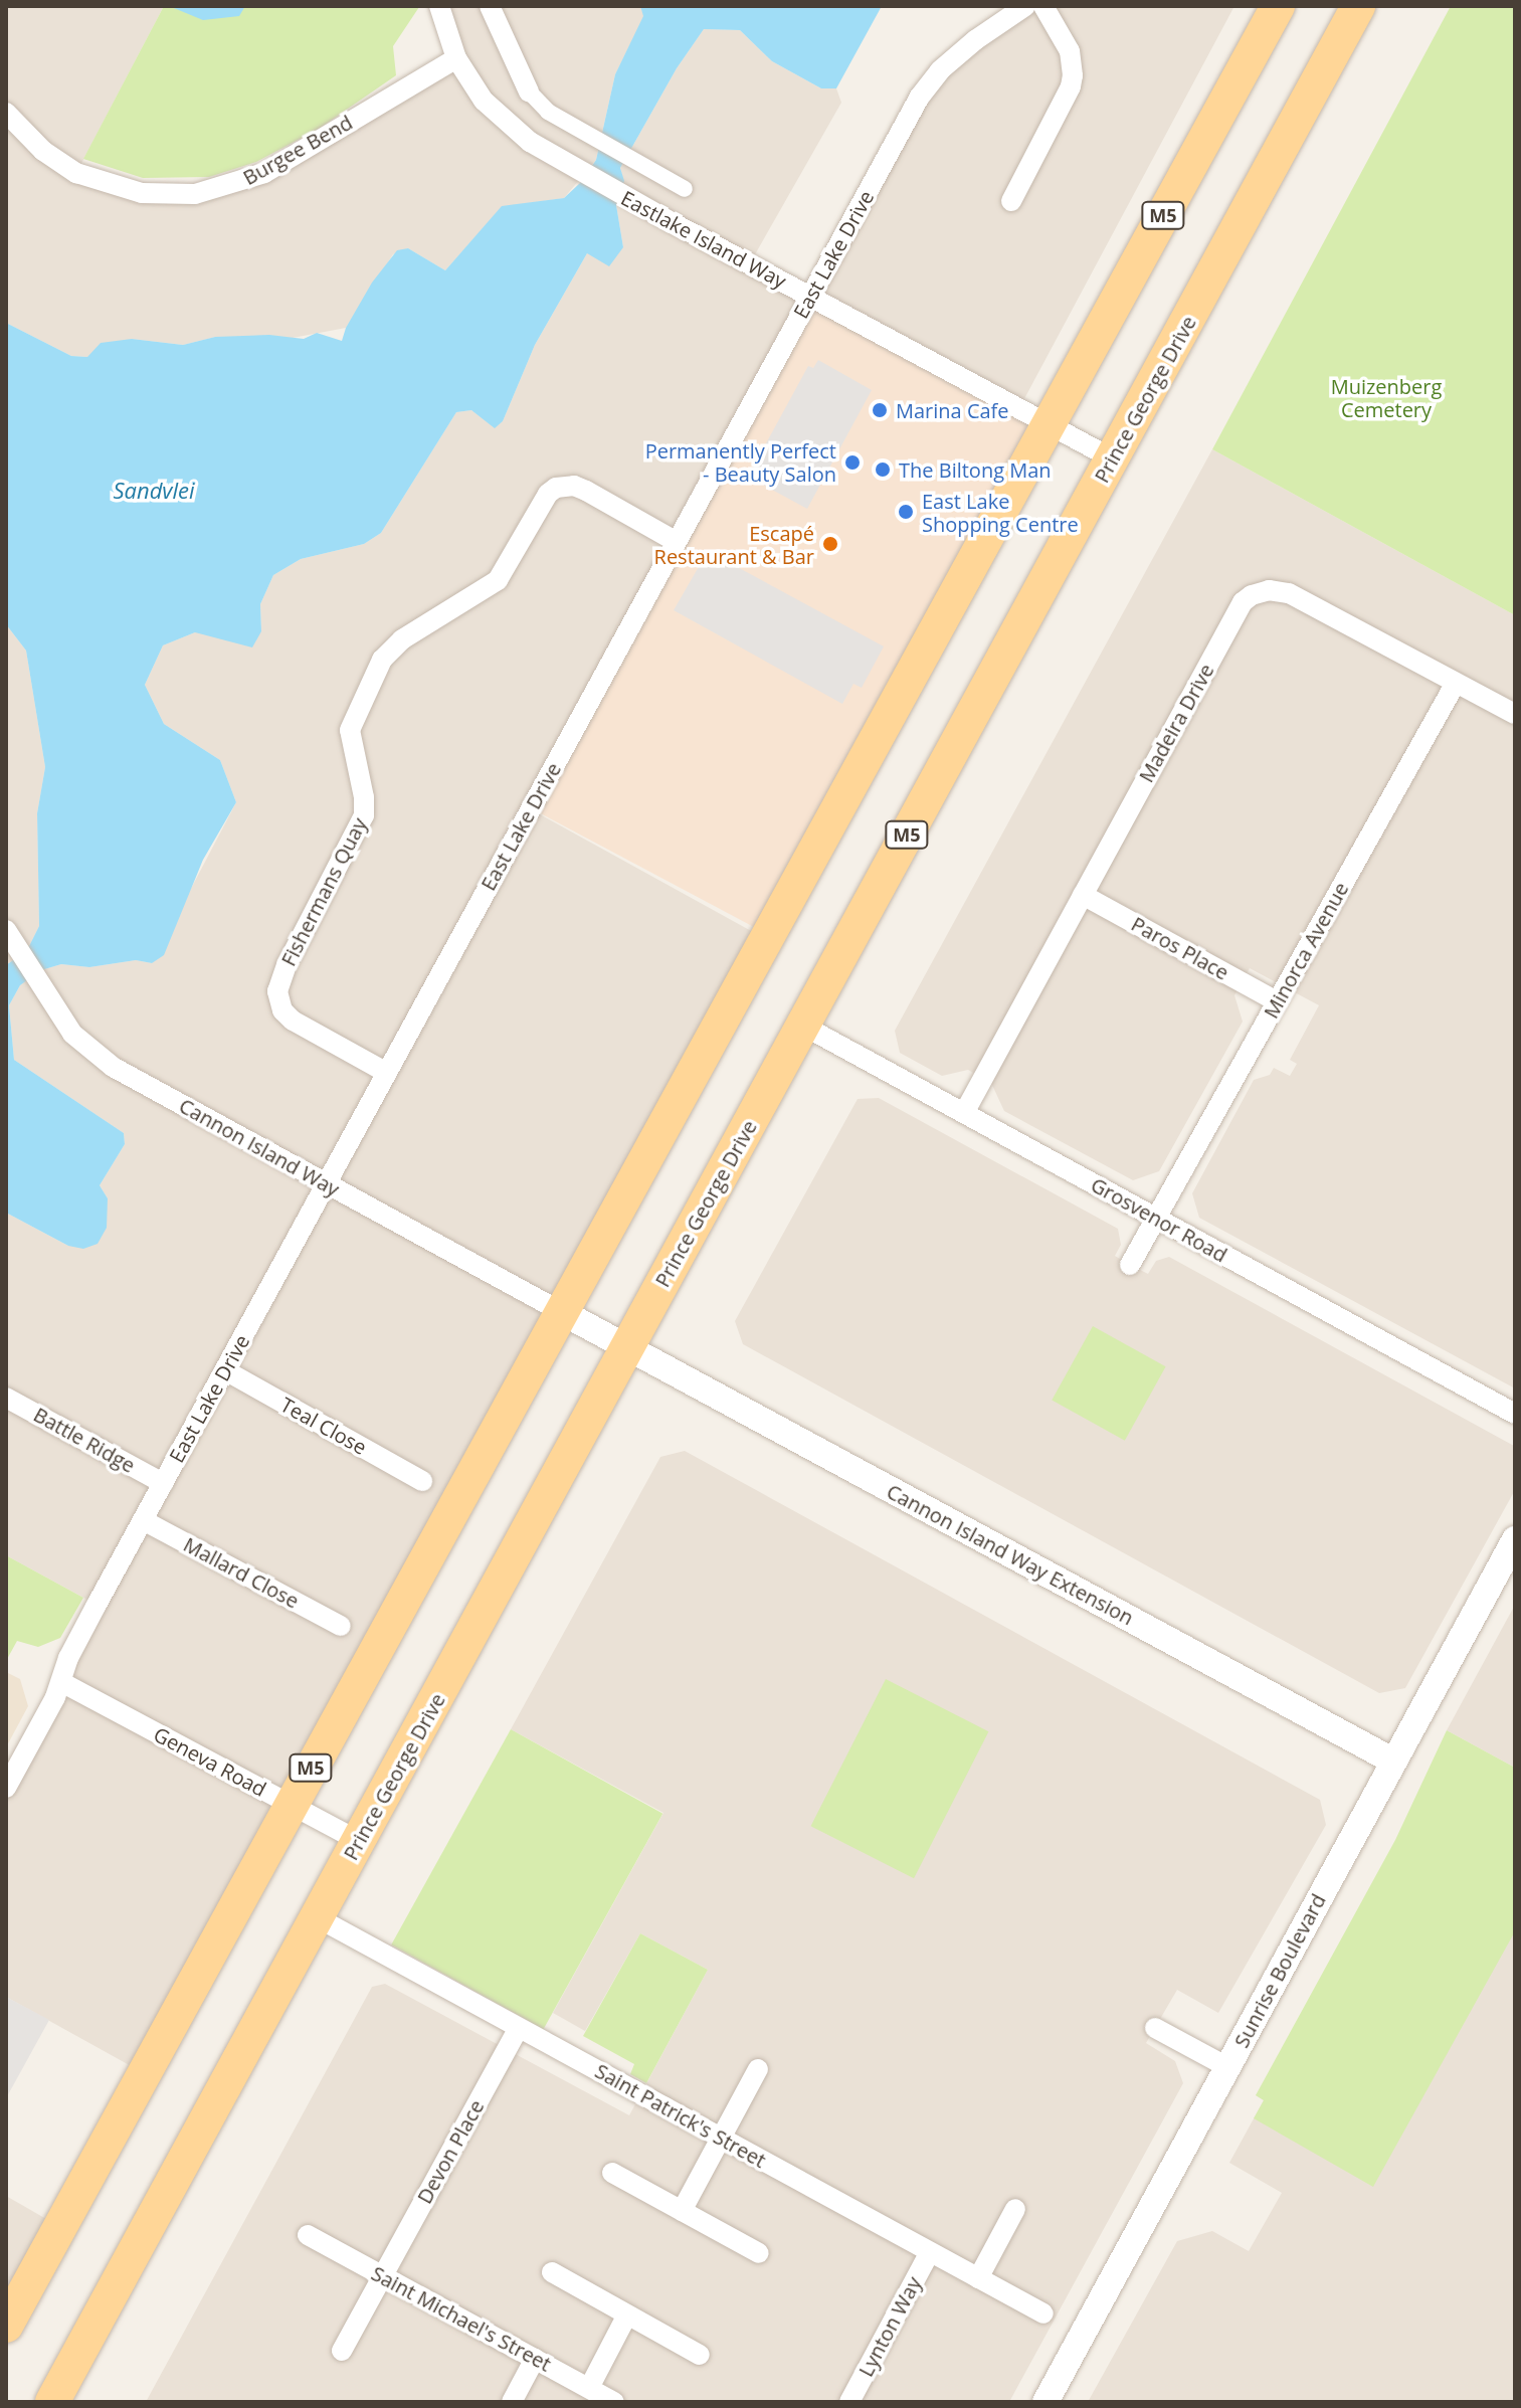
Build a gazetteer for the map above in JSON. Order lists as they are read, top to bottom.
{
  "streets": {
    "main road": ["M5", "Prince George Drive"],
    "street": [
      "Burgee Bend",
      "Eastlake Island Way",
      "East Lake Drive",
      "Madeira Drive",
      "Fishermans Quay",
      "Paros Place",
      "Minorca Avenue",
      "Cannon Island Way",
      "Grosvenor Road",
      "Teal Close",
      "Battle Ridge",
      "Cannon Island Way Extension",
      "Mallard Close",
      "Geneva Road",
      "Sunrise Boulevard",
      "Saint Patrick's Street",
      "Devon Place",
      "Saint Michael's Street",
      "Lynton Way"
    ]
  },
  "crossings": [
    ["Burgee Bend", "Eastlake Island Way"],
    ["M5", "Eastlake Island Way"],
    ["M5", "Cannon Island Way"],
    ["M5", "Cannon Island Way Extension"],
    ["M5", "Geneva Road"],
    ["Eastlake Island Way", "East Lake Drive"],
    ["Eastlake Island Way", "Prince George Drive"],
    ["East Lake Drive", "Fishermans Quay"],
    ["East Lake Drive", "Cannon Island Way"],
    ["East Lake Drive", "Teal Close"],
    ["East Lake Drive", "Battle Ridge"],
    ["East Lake Drive", "Mallard Close"],
    ["East Lake Drive", "Geneva Road"],
    ["Prince George Drive", "Grosvenor Road"],
    ["Prince George Drive", "Cannon Island Way Extension"],
    ["Prince George Drive", "Geneva Road"],
    ["Prince George Drive", "Saint Patrick's Street"],
    ["Madeira Drive", "Paros Place"],
    ["Madeira Drive", "Minorca Avenue"],
    ["Madeira Drive", "Grosvenor Road"],
    ["Paros Place", "Minorca Avenue"],
    ["Minorca Avenue", "Grosvenor Road"],
    ["Cannon Island Way", "Cannon Island Way Extension"],
    ["Cannon Island Way Extension", "Sunrise Boulevard"],
    ["Saint Patrick's Street", "Devon Place"],
    ["Saint Patrick's Street", "Lynton Way"],
    ["Devon Place", "Saint Michael's Street"]
  ],
  "water": ["Sandvlei"],
  "parks": ["Muizenberg Cemetery"],
  "places": [
    "Marina Cafe",
    "Permanently Perfect - Beauty Salon",
    "The Biltong Man",
    "East Lake Shopping Centre",
    "Escapé Restaurant & Bar"
  ]
}
